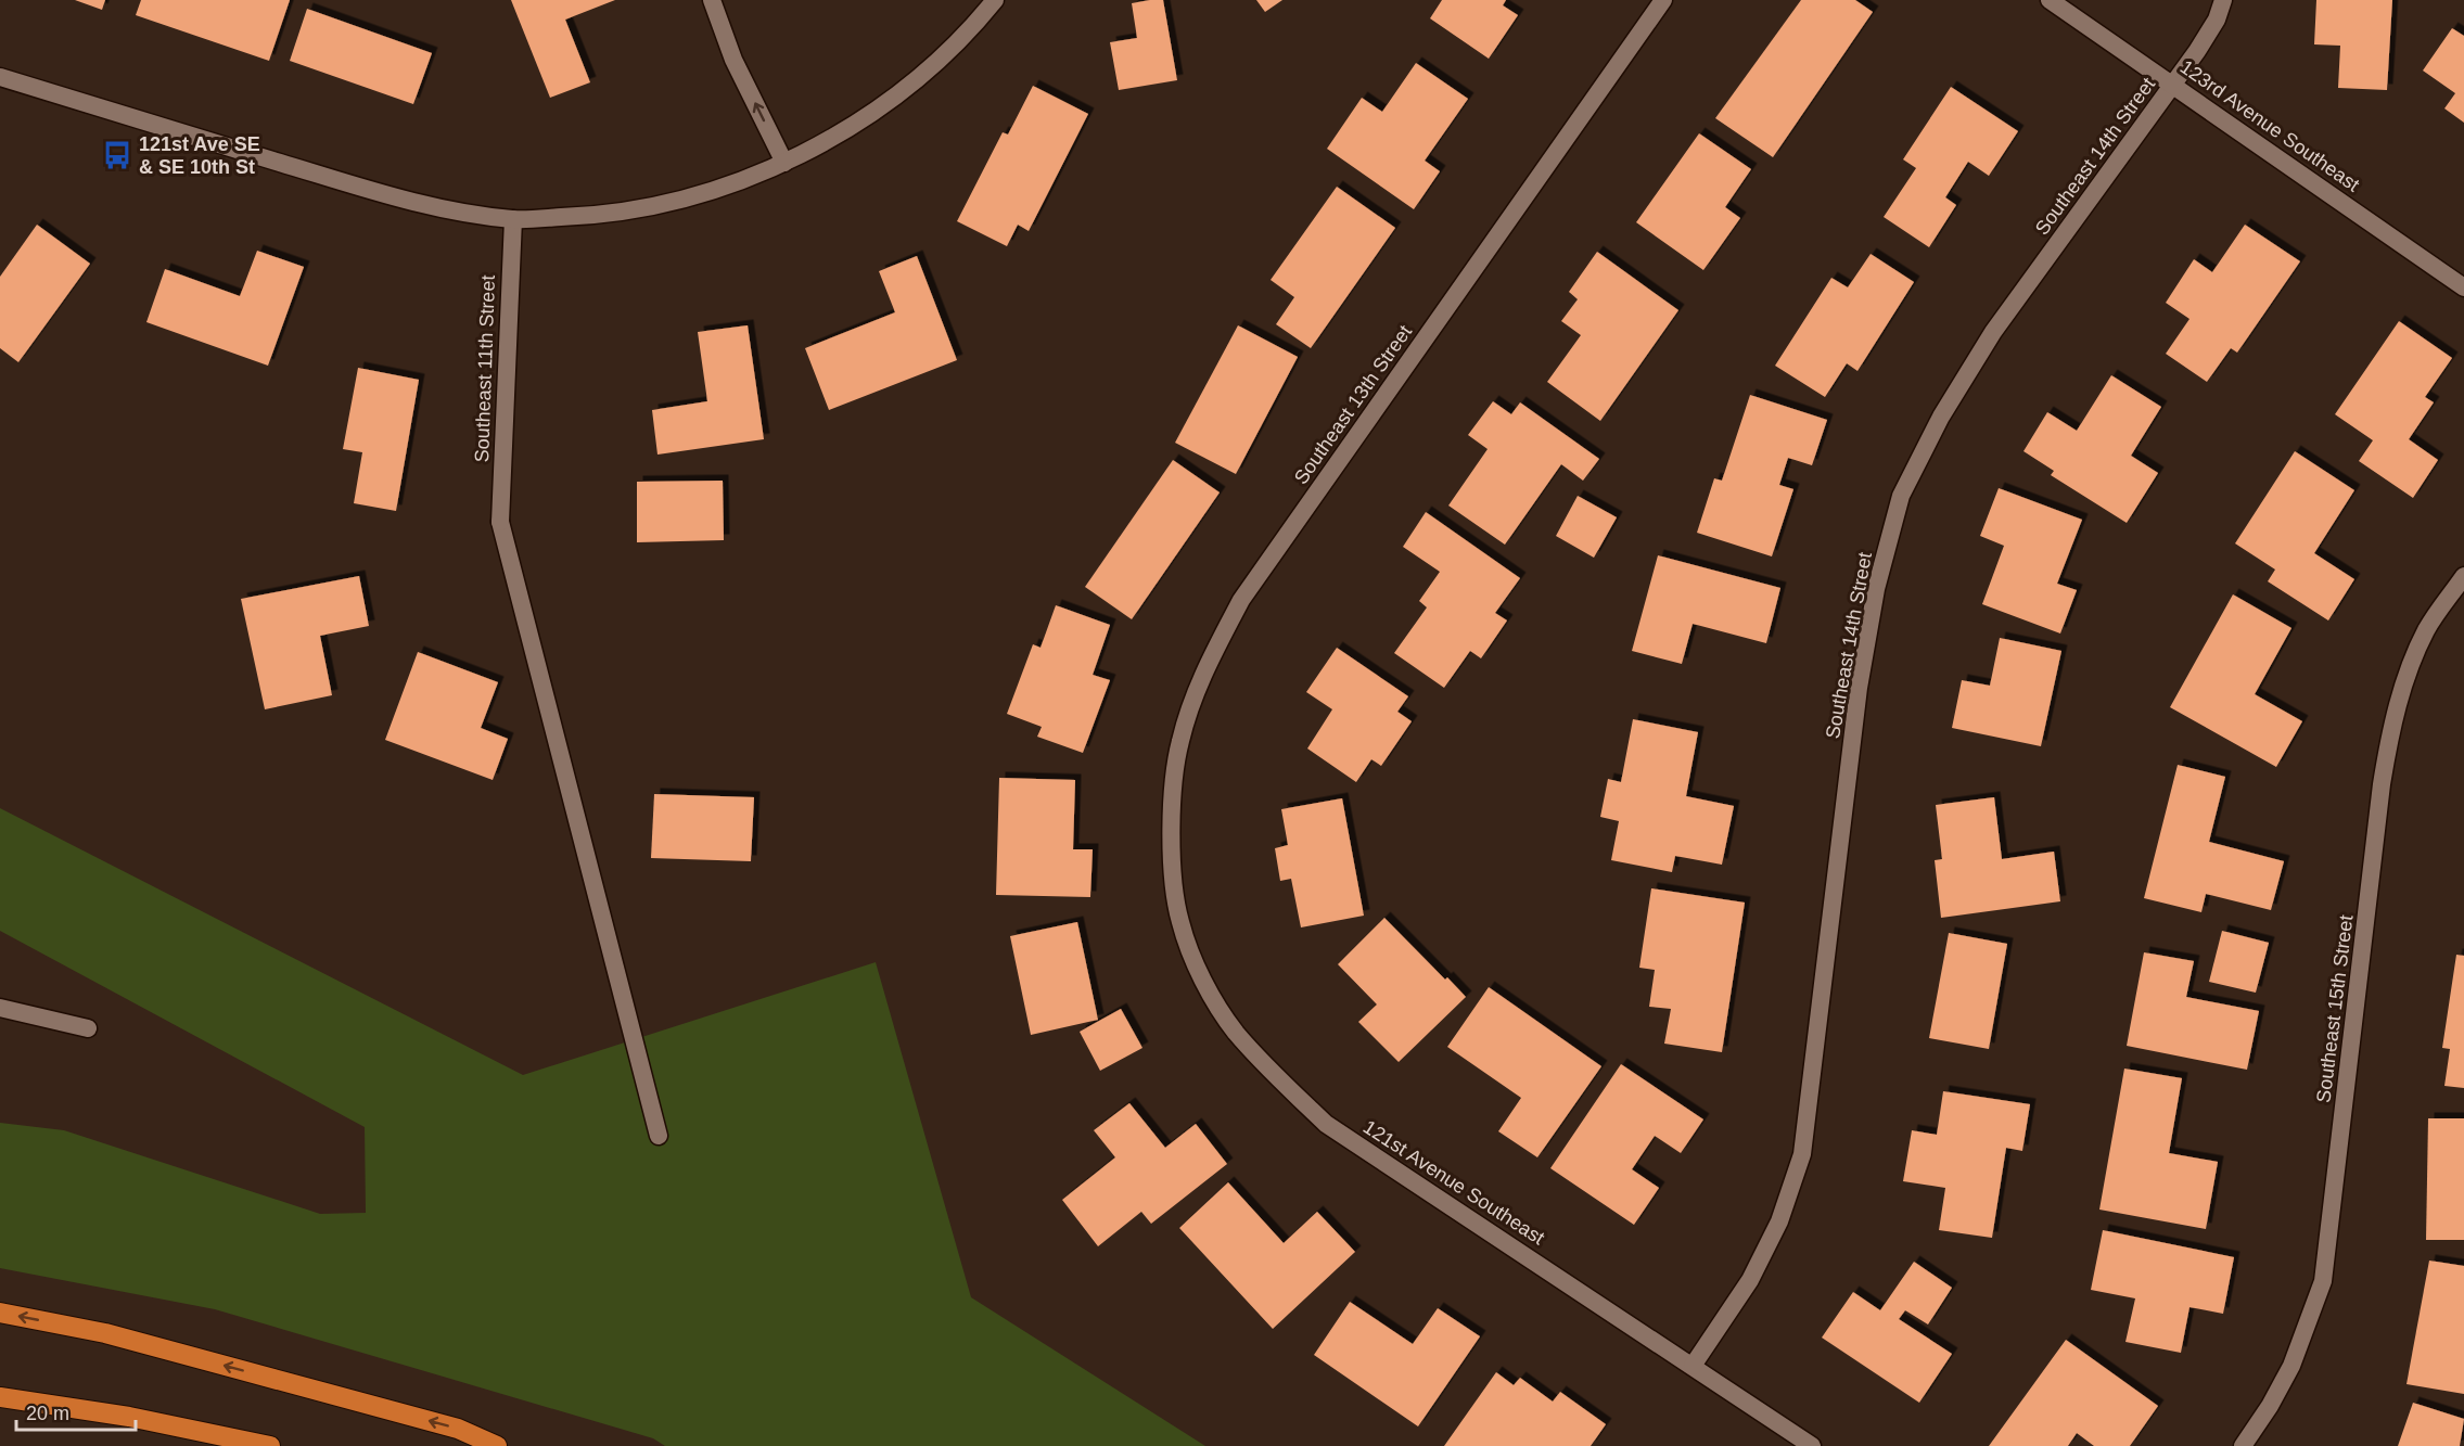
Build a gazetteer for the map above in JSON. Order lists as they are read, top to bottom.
{
  "streets": {
    "street": [
      "123rd Avenue Southeast",
      "Southeast 14th Street",
      "Southeast 11th Street",
      "Southeast 13th Street",
      "Southeast 15th Street",
      "121st Avenue Southeast"
    ]
  },
  "crossings": [
    ["123rd Avenue Southeast", "Southeast 14th Street"],
    ["Southeast 14th Street", "121st Avenue Southeast"],
    ["Southeast 13th Street", "121st Avenue Southeast"]
  ],
  "places": {
    "bus stop": ["121st Ave SE & SE 10th St"]
  },
  "scale_bar": "20 m"
}
